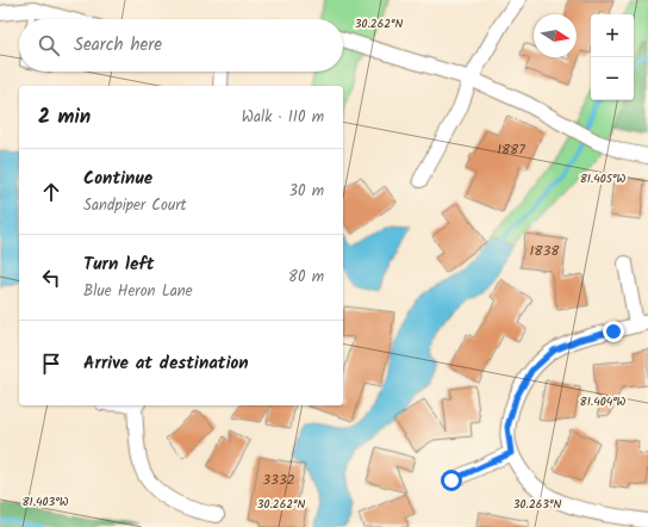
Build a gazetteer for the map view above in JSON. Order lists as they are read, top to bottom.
{
  "house_numbers": ["1887", "1838", "3332"],
  "north": "right",
  "page": {
    "map_buttons": ["+", "−"],
    "search": "Search here",
    "heading": ["2 min", "Walk · 110 m"],
    "list": [
      ["Continue", "Sandpiper Court", "30 m"],
      ["Turn left", "Blue Heron Lane", "80 m"],
      "Arrive at destination"
    ]
  },
  "coordinates": [
    "30.262°N",
    "81.405°W",
    "81.404°W",
    "81.403°W",
    "30.263°N"
  ]
}
